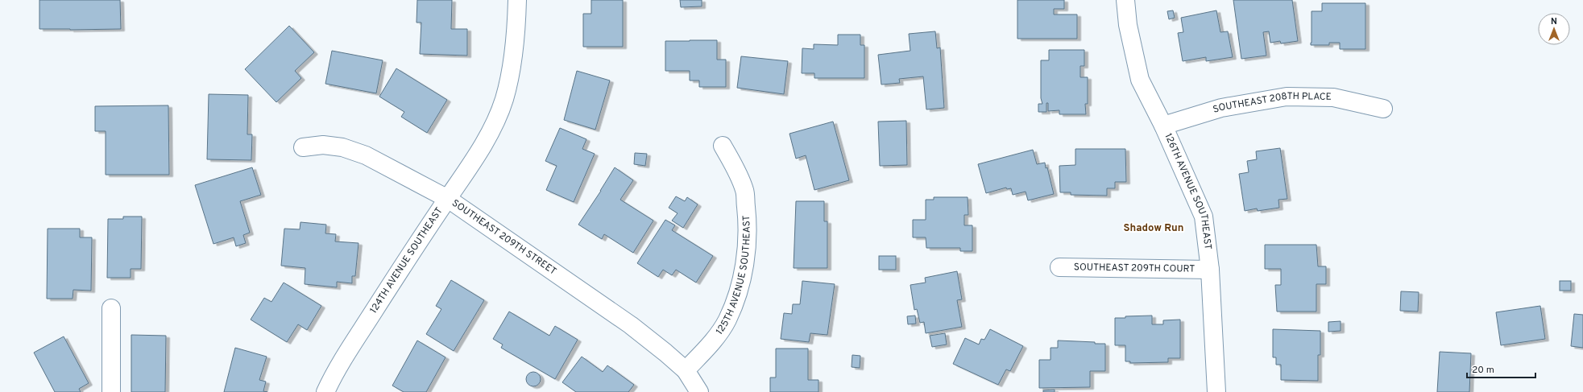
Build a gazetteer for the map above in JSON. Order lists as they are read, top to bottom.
{
  "streets": {
    "street": [
      "SOUTHEAST 208TH PLACE",
      "126TH AVENUE SOUTHEAST",
      "SOUTHEAST 209TH STREET",
      "124TH AVENUE SOUTHEAST",
      "SOUTHEAST 209TH COURT",
      "125TH AVENUE SOUTHEAST"
    ]
  },
  "crossings": [
    ["SOUTHEAST 208TH PLACE", "126TH AVENUE SOUTHEAST"],
    ["126TH AVENUE SOUTHEAST", "SOUTHEAST 209TH COURT"],
    ["SOUTHEAST 209TH STREET", "124TH AVENUE SOUTHEAST"],
    ["SOUTHEAST 209TH STREET", "125TH AVENUE SOUTHEAST"]
  ],
  "districts": ["Shadow Run"],
  "scale_bar": "20 m",
  "north": "top"
}
